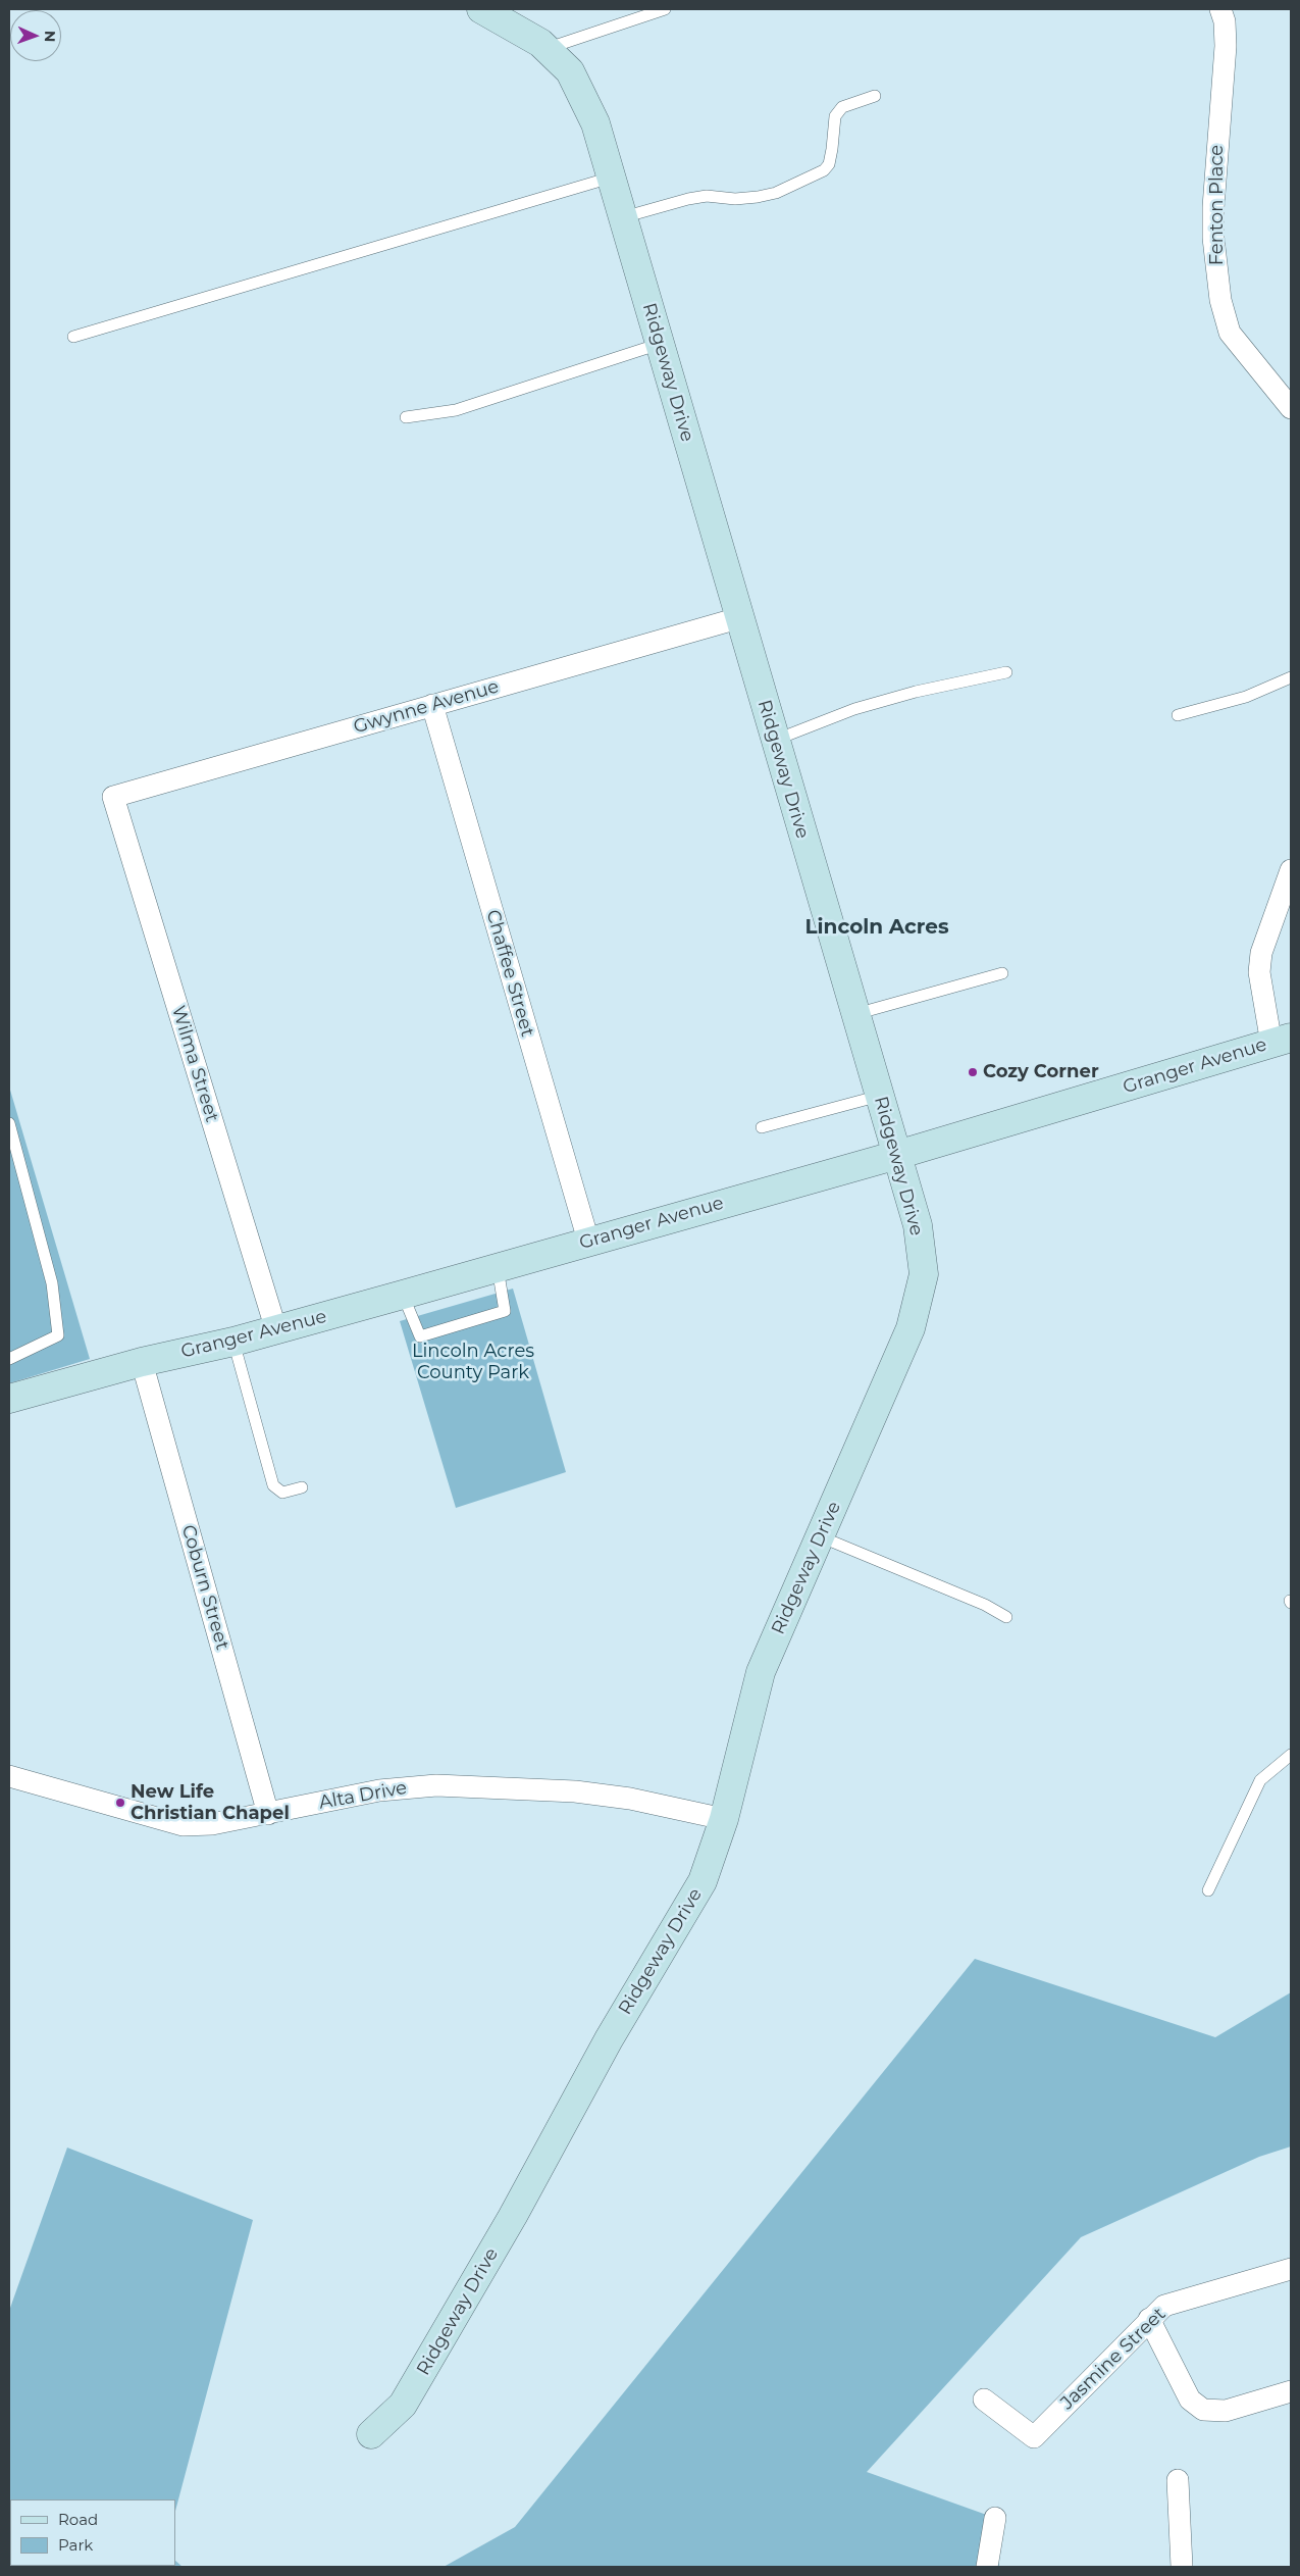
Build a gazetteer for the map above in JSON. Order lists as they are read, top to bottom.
{
  "streets": {
    "street": [
      "Fenton Place",
      "Ridgeway Drive",
      "Gwynne Avenue",
      "Chaffee Street",
      "Wilma Street",
      "Granger Avenue",
      "Coburn Street",
      "Alta Drive",
      "Jasmine Street"
    ]
  },
  "crossings": [
    ["Ridgeway Drive", "Gwynne Avenue"],
    ["Ridgeway Drive", "Granger Avenue"],
    ["Ridgeway Drive", "Alta Drive"],
    ["Gwynne Avenue", "Chaffee Street"],
    ["Gwynne Avenue", "Wilma Street"],
    ["Chaffee Street", "Granger Avenue"],
    ["Wilma Street", "Granger Avenue"],
    ["Granger Avenue", "Coburn Street"],
    ["Coburn Street", "Alta Drive"]
  ],
  "districts": ["Lincoln Acres"],
  "parks": ["Lincoln Acres County Park"],
  "places": ["Cozy Corner", "New Life Christian Chapel"],
  "legend": ["Road", "Park"],
  "north": "right"
}
